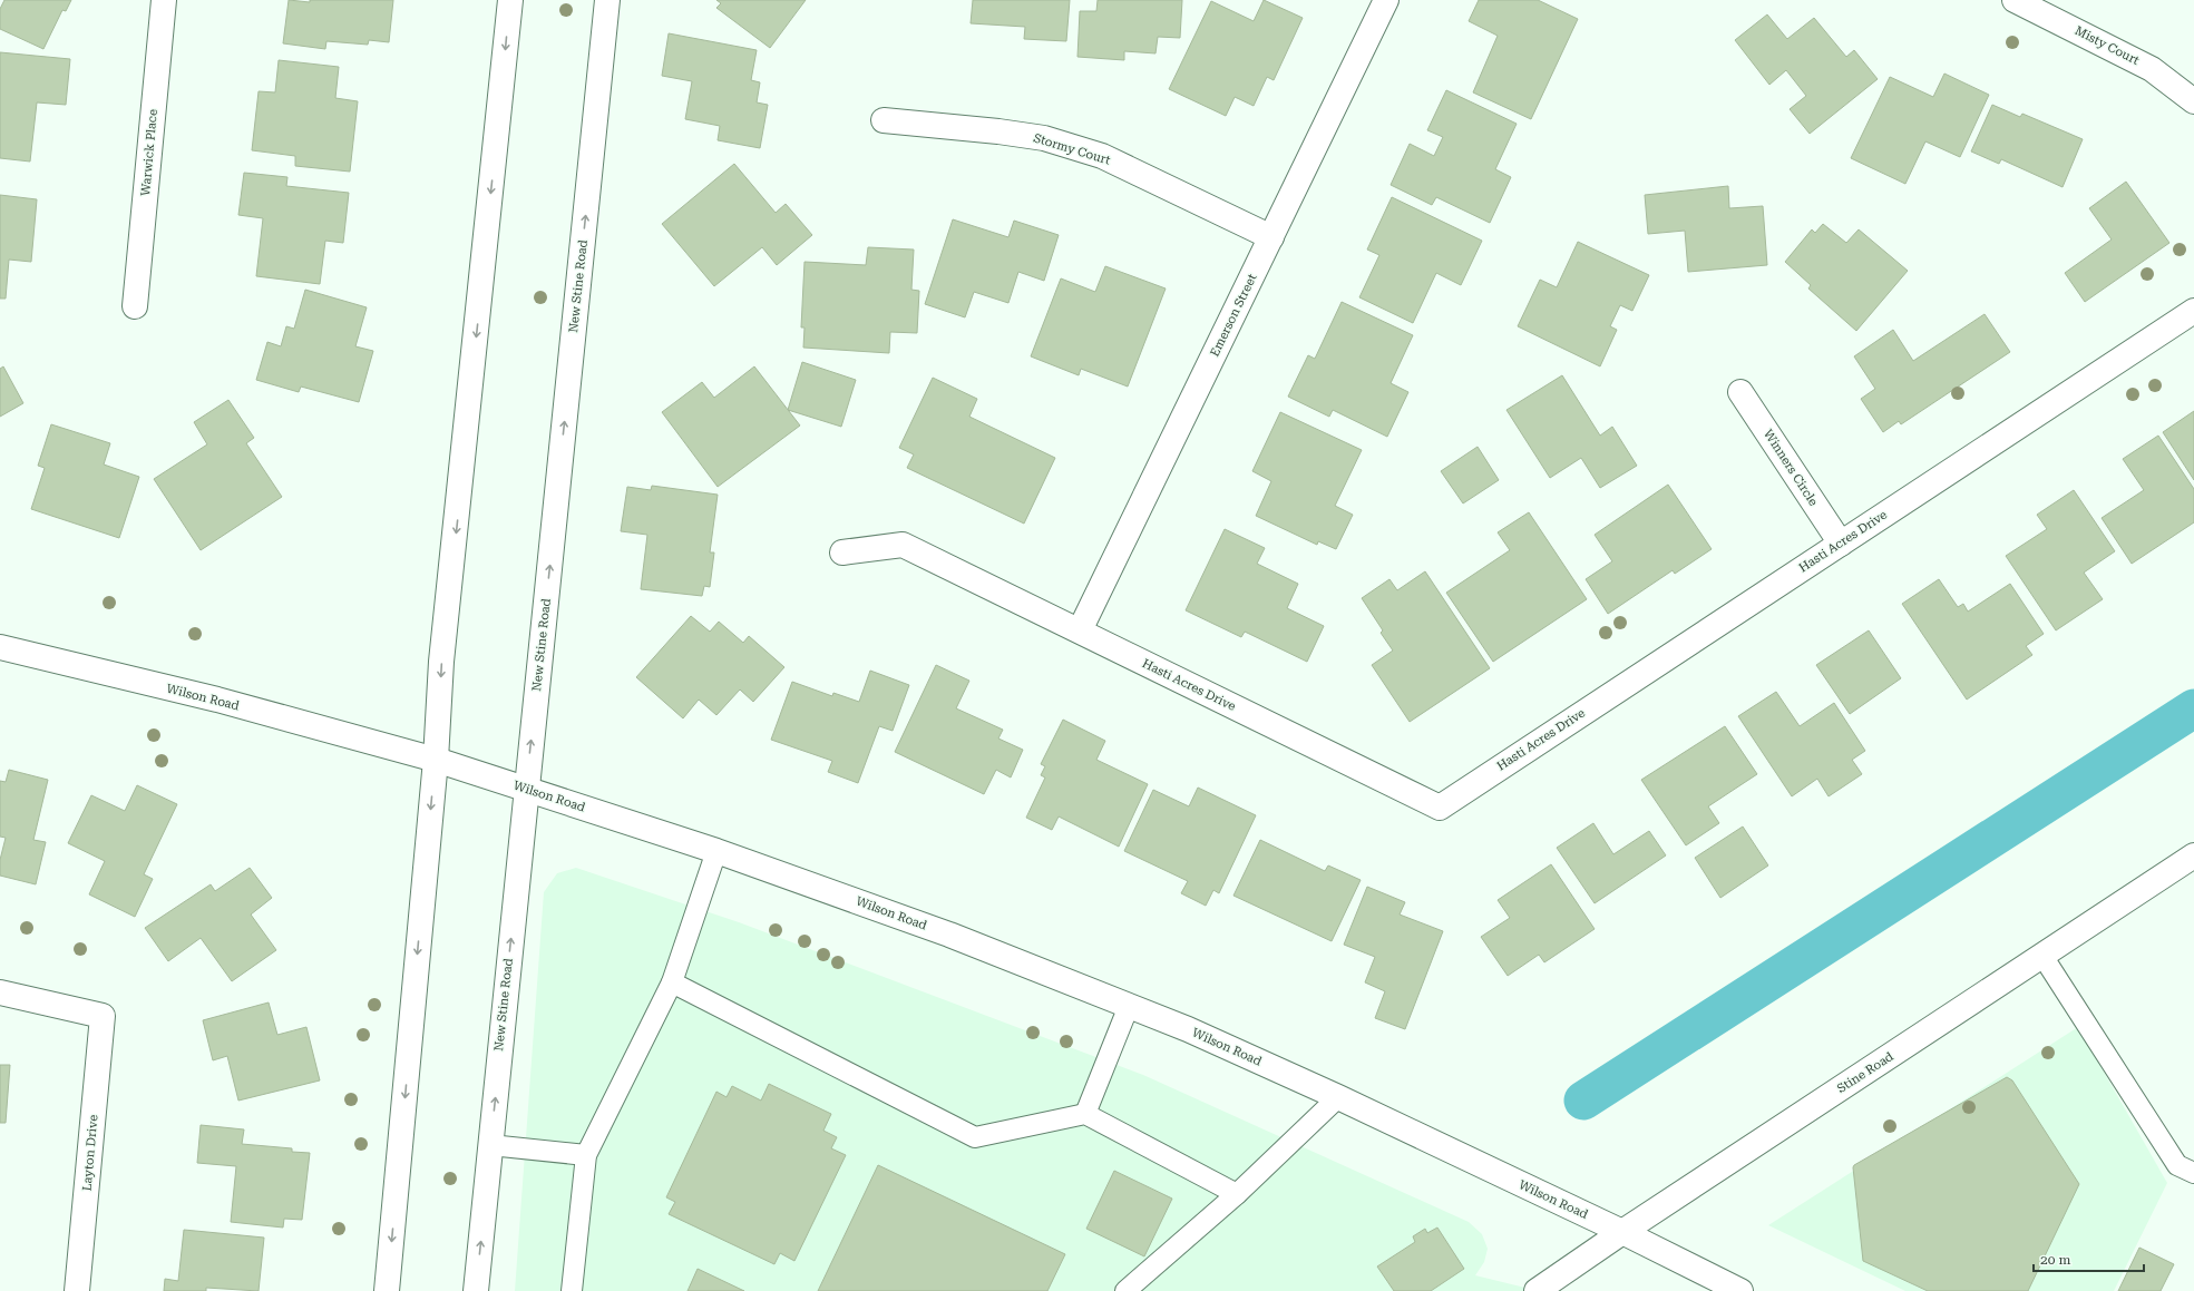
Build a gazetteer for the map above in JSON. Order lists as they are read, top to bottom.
{
  "streets": {
    "street": [
      "Misty Court",
      "Stormy Court",
      "Warwick Place",
      "New Stine Road",
      "Emerson Street",
      "Winners Circle",
      "Hasti Acres Drive",
      "Wilson Road",
      "Stine Road",
      "Layton Drive"
    ]
  },
  "crossings": [
    ["Stormy Court", "Emerson Street"],
    ["New Stine Road", "Wilson Road"],
    ["Emerson Street", "Hasti Acres Drive"],
    ["Winners Circle", "Hasti Acres Drive"],
    ["Wilson Road", "Stine Road"]
  ],
  "scale_bar": "20 m"
}
